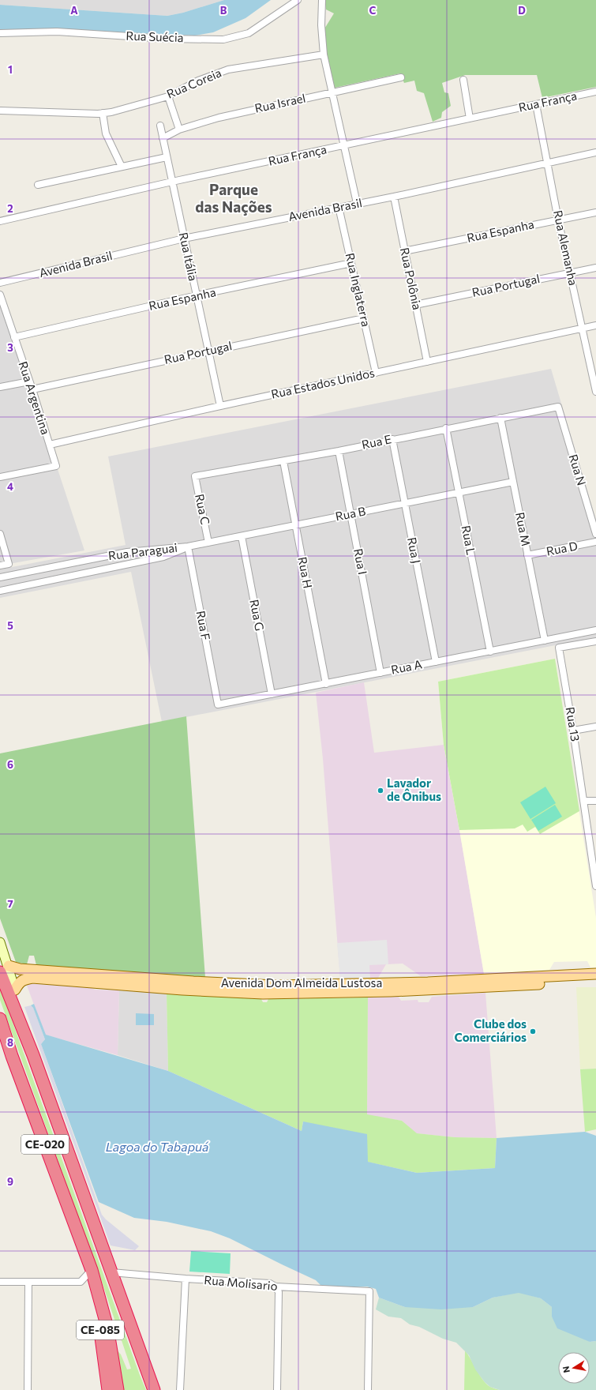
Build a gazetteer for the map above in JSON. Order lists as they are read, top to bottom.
{
  "streets": {
    "highway": ["CE-020", "CE-085"],
    "main road": ["Avenida Dom Almeida Lustosa"],
    "street": [
      "Rua Suécia",
      "Rua Coreia",
      "Rua França",
      "Rua Israel",
      "Avenida Brasil",
      "Rua Espanha",
      "Rua Alemanha",
      "Rua Itália",
      "Rua Polônia",
      "Rua Portugal",
      "Rua Inglaterra",
      "Rua Estados Unidos",
      "Rua Argentina",
      "Rua E",
      "Rua N",
      "Rua C",
      "Rua B",
      "Rua M",
      "Rua L",
      "Rua D",
      "Rua J",
      "Rua Paraguai",
      "Rua I",
      "Rua H",
      "Rua G",
      "Rua F",
      "Rua A",
      "Rua 13",
      "Rua Molisario"
    ]
  },
  "crossings": [
    ["Rua França", "Rua Alemanha"],
    ["Rua França", "Rua Itália"],
    ["Rua Israel", "Rua Itália"],
    ["Avenida Brasil", "Rua Alemanha"],
    ["Avenida Brasil", "Rua Itália"],
    ["Avenida Brasil", "Rua Polônia"],
    ["Avenida Brasil", "Rua Inglaterra"],
    ["Rua Espanha", "Rua Alemanha"],
    ["Rua Espanha", "Rua Itália"],
    ["Rua Espanha", "Rua Polônia"],
    ["Rua Espanha", "Rua Inglaterra"],
    ["Rua Espanha", "Rua Argentina"],
    ["Rua Alemanha", "Rua Portugal"],
    ["Rua Alemanha", "Rua Estados Unidos"],
    ["Rua Itália", "Rua Portugal"],
    ["Rua Itália", "Rua Estados Unidos"],
    ["Rua Polônia", "Rua Portugal"],
    ["Rua Polônia", "Rua Estados Unidos"],
    ["Rua Portugal", "Rua Inglaterra"],
    ["Rua Portugal", "Rua Argentina"],
    ["Rua Inglaterra", "Rua Estados Unidos"],
    ["Rua Estados Unidos", "Rua Argentina"],
    ["Rua E", "Rua N"],
    ["Rua E", "Rua C"],
    ["Rua E", "Rua M"],
    ["Rua E", "Rua L"],
    ["Rua E", "Rua J"],
    ["Rua E", "Rua I"],
    ["Rua E", "Rua H"],
    ["Rua C", "Rua B"],
    ["Rua B", "Rua M"],
    ["Rua B", "Rua L"],
    ["Rua B", "Rua J"],
    ["Rua B", "Rua Paraguai"],
    ["Rua B", "Rua I"],
    ["Rua B", "Rua H"],
    ["Rua B", "Rua G"],
    ["Rua B", "Rua F"],
    ["Rua M", "Rua D"],
    ["Rua M", "Rua A"],
    ["Rua L", "Rua A"],
    ["Rua J", "Rua A"],
    ["Rua Paraguai", "Rua F"],
    ["Rua I", "Rua A"],
    ["Rua H", "Rua A"],
    ["Rua G", "Rua A"],
    ["Rua F", "Rua A"],
    ["Avenida Dom Almeida Lustosa", "CE-020"],
    ["CE-020", "Rua Molisario"],
    ["CE-020", "CE-085"]
  ],
  "districts": ["Parque das Nações"],
  "water": ["Lagoa do Tabapuá"],
  "places": ["Lavador de Ônibus", "Clube dos Comerciários"],
  "north": "left",
  "grid": {
    "columns": [
      "A",
      "B",
      "C",
      "D"
    ],
    "rows": [
      "1",
      "2",
      "3",
      "4",
      "5",
      "6",
      "7",
      "8",
      "9"
    ]
  }
}
